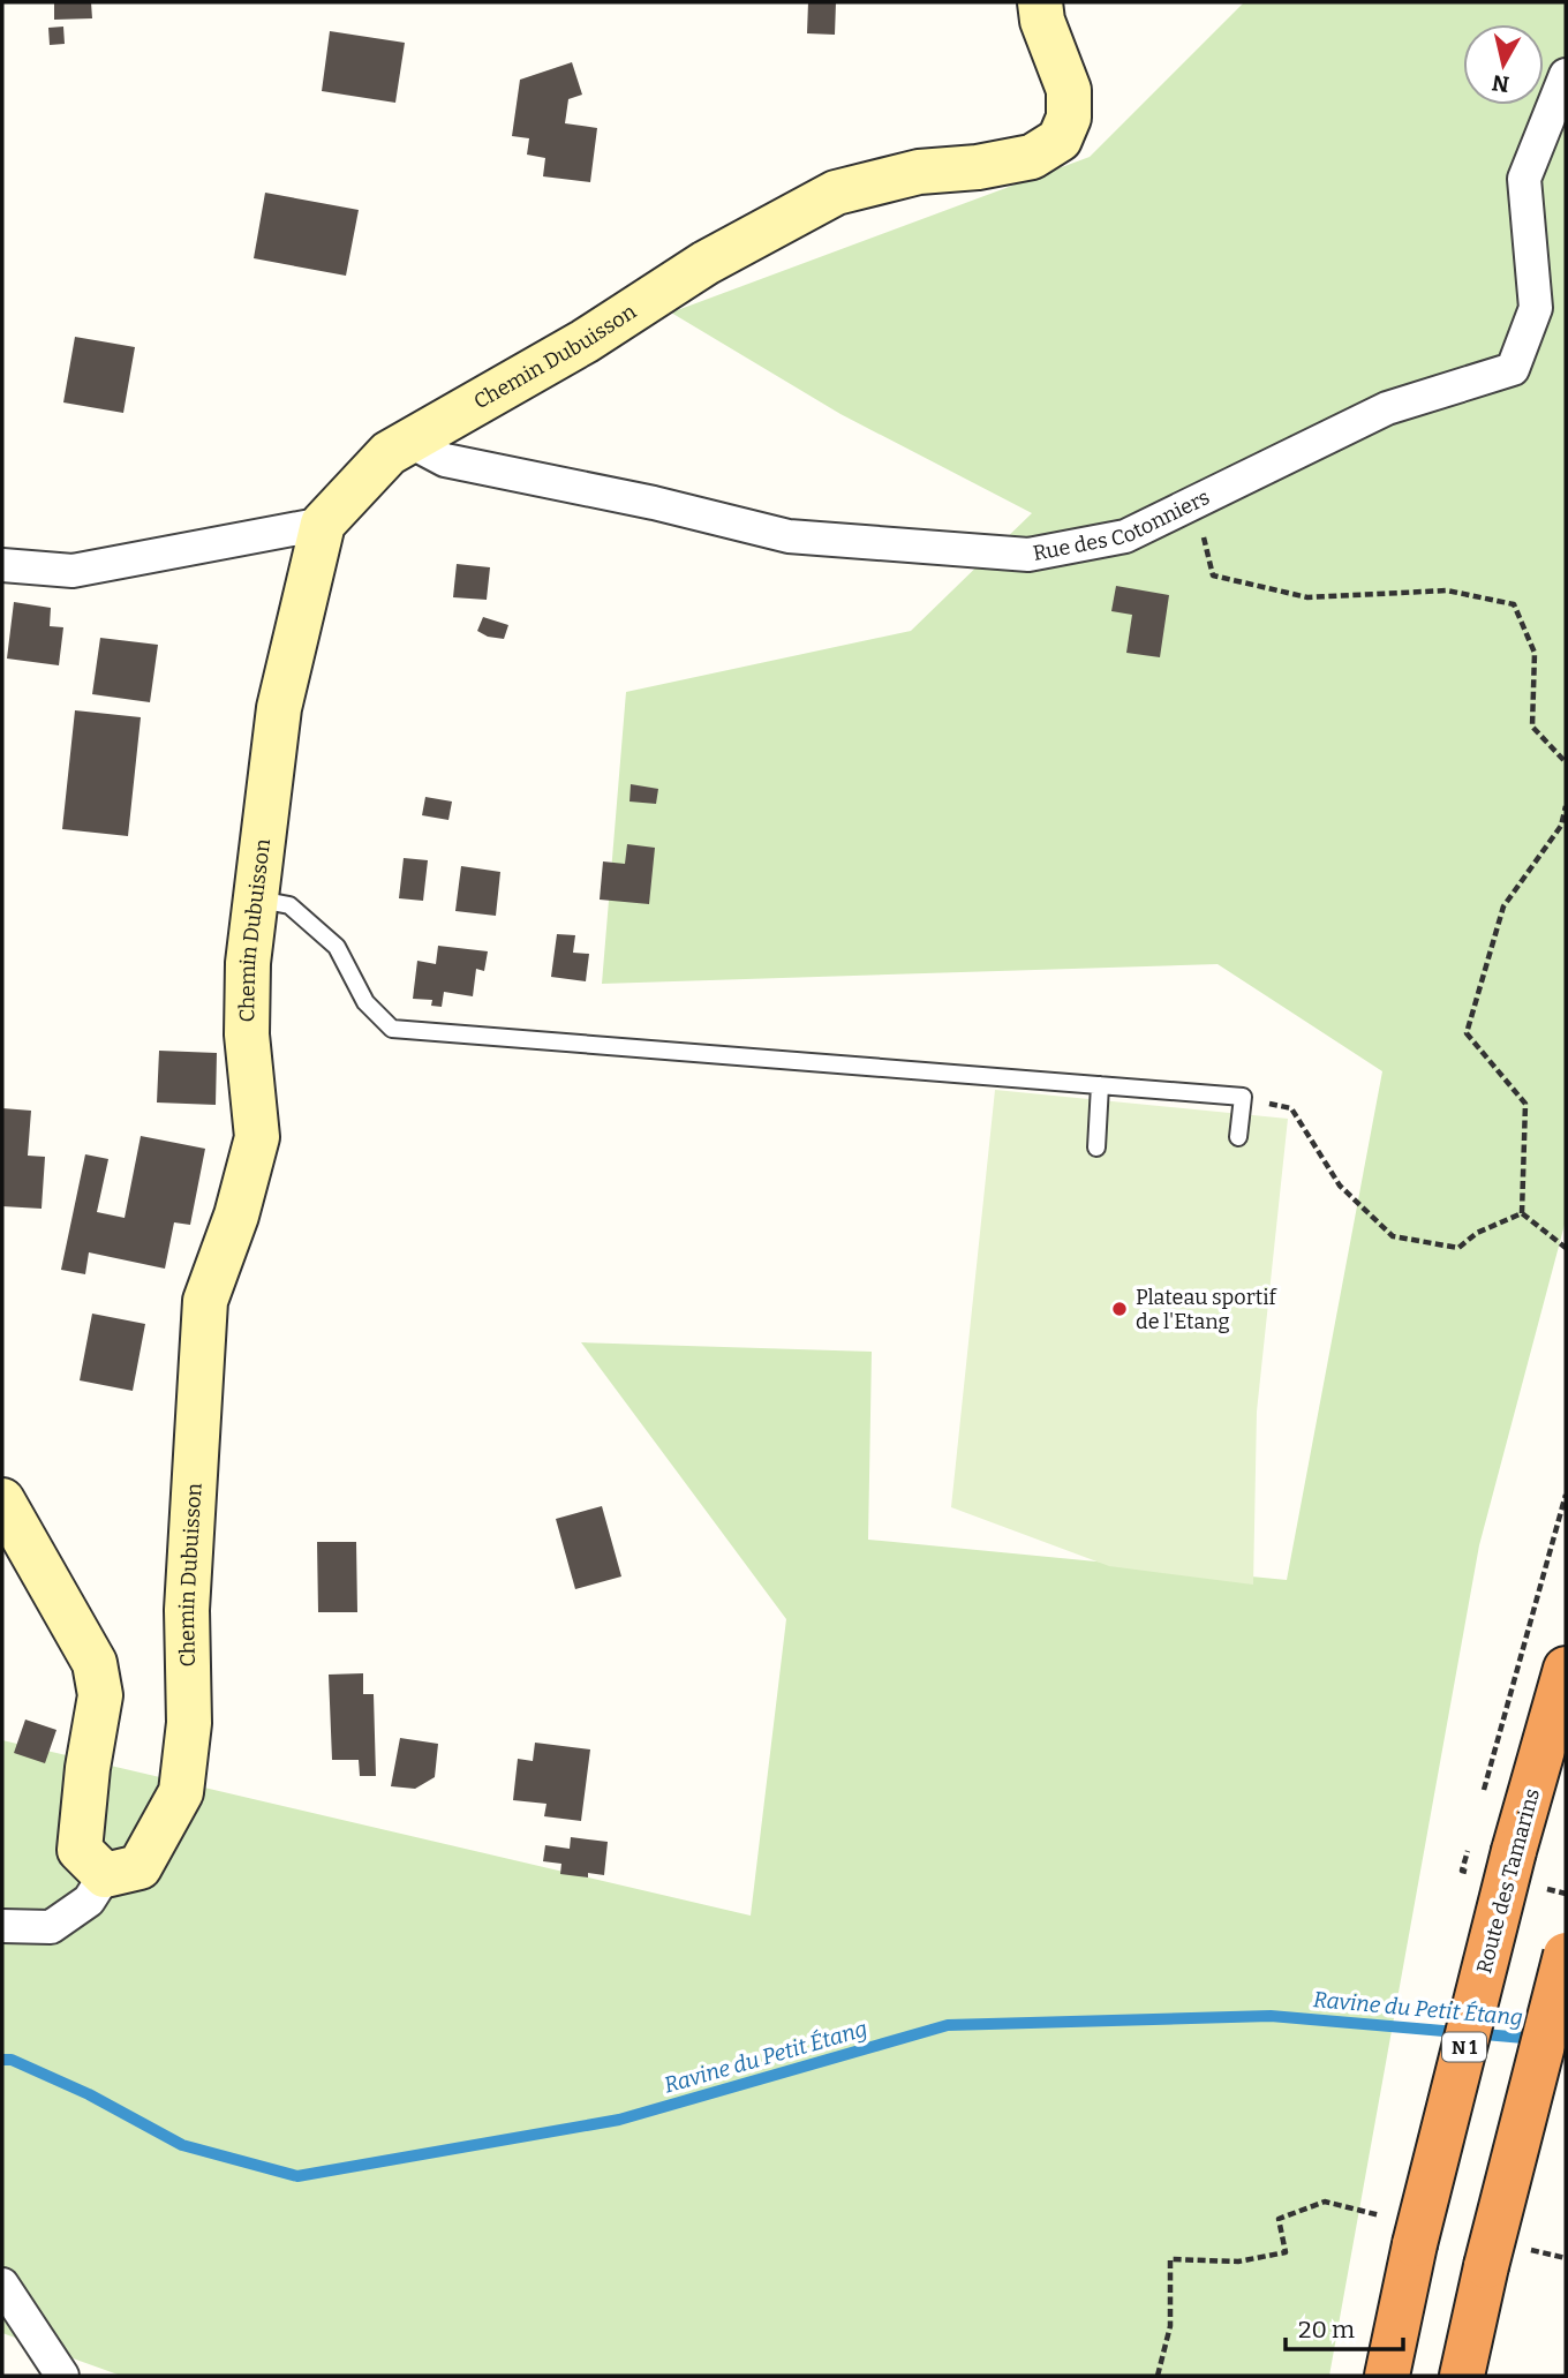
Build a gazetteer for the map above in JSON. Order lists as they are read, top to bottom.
{
  "streets": {
    "highway": ["Route des Tamarins", "N 1"],
    "main road": ["Chemin Dubuisson"],
    "street": ["Rue des Cotonniers"]
  },
  "crossings": [
    ["Chemin Dubuisson", "Rue des Cotonniers"]
  ],
  "water": ["Ravine du Petit Étang"],
  "places": ["Plateau sportif de l'Etang"],
  "scale_bar": "20 m",
  "north": "bottom"
}
